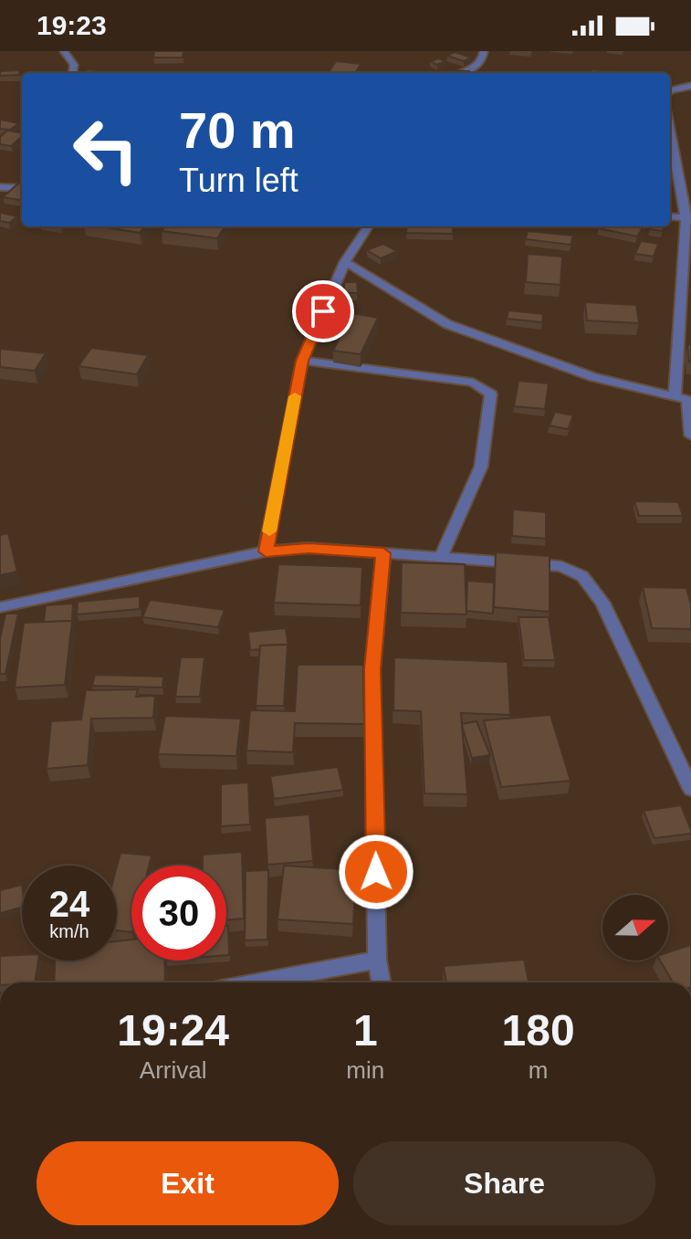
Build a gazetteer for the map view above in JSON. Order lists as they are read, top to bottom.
{
  "north": "right",
  "page": {
    "status": "19:23",
    "turn": ["70 m", "Turn left"],
    "speed": "24 km/h",
    "limit": "30",
    "eta": [
      "19:24",
      "Arrival",
      "1",
      "min",
      "180",
      "m"
    ],
    "buttons": ["Exit", "Share"]
  }
}
